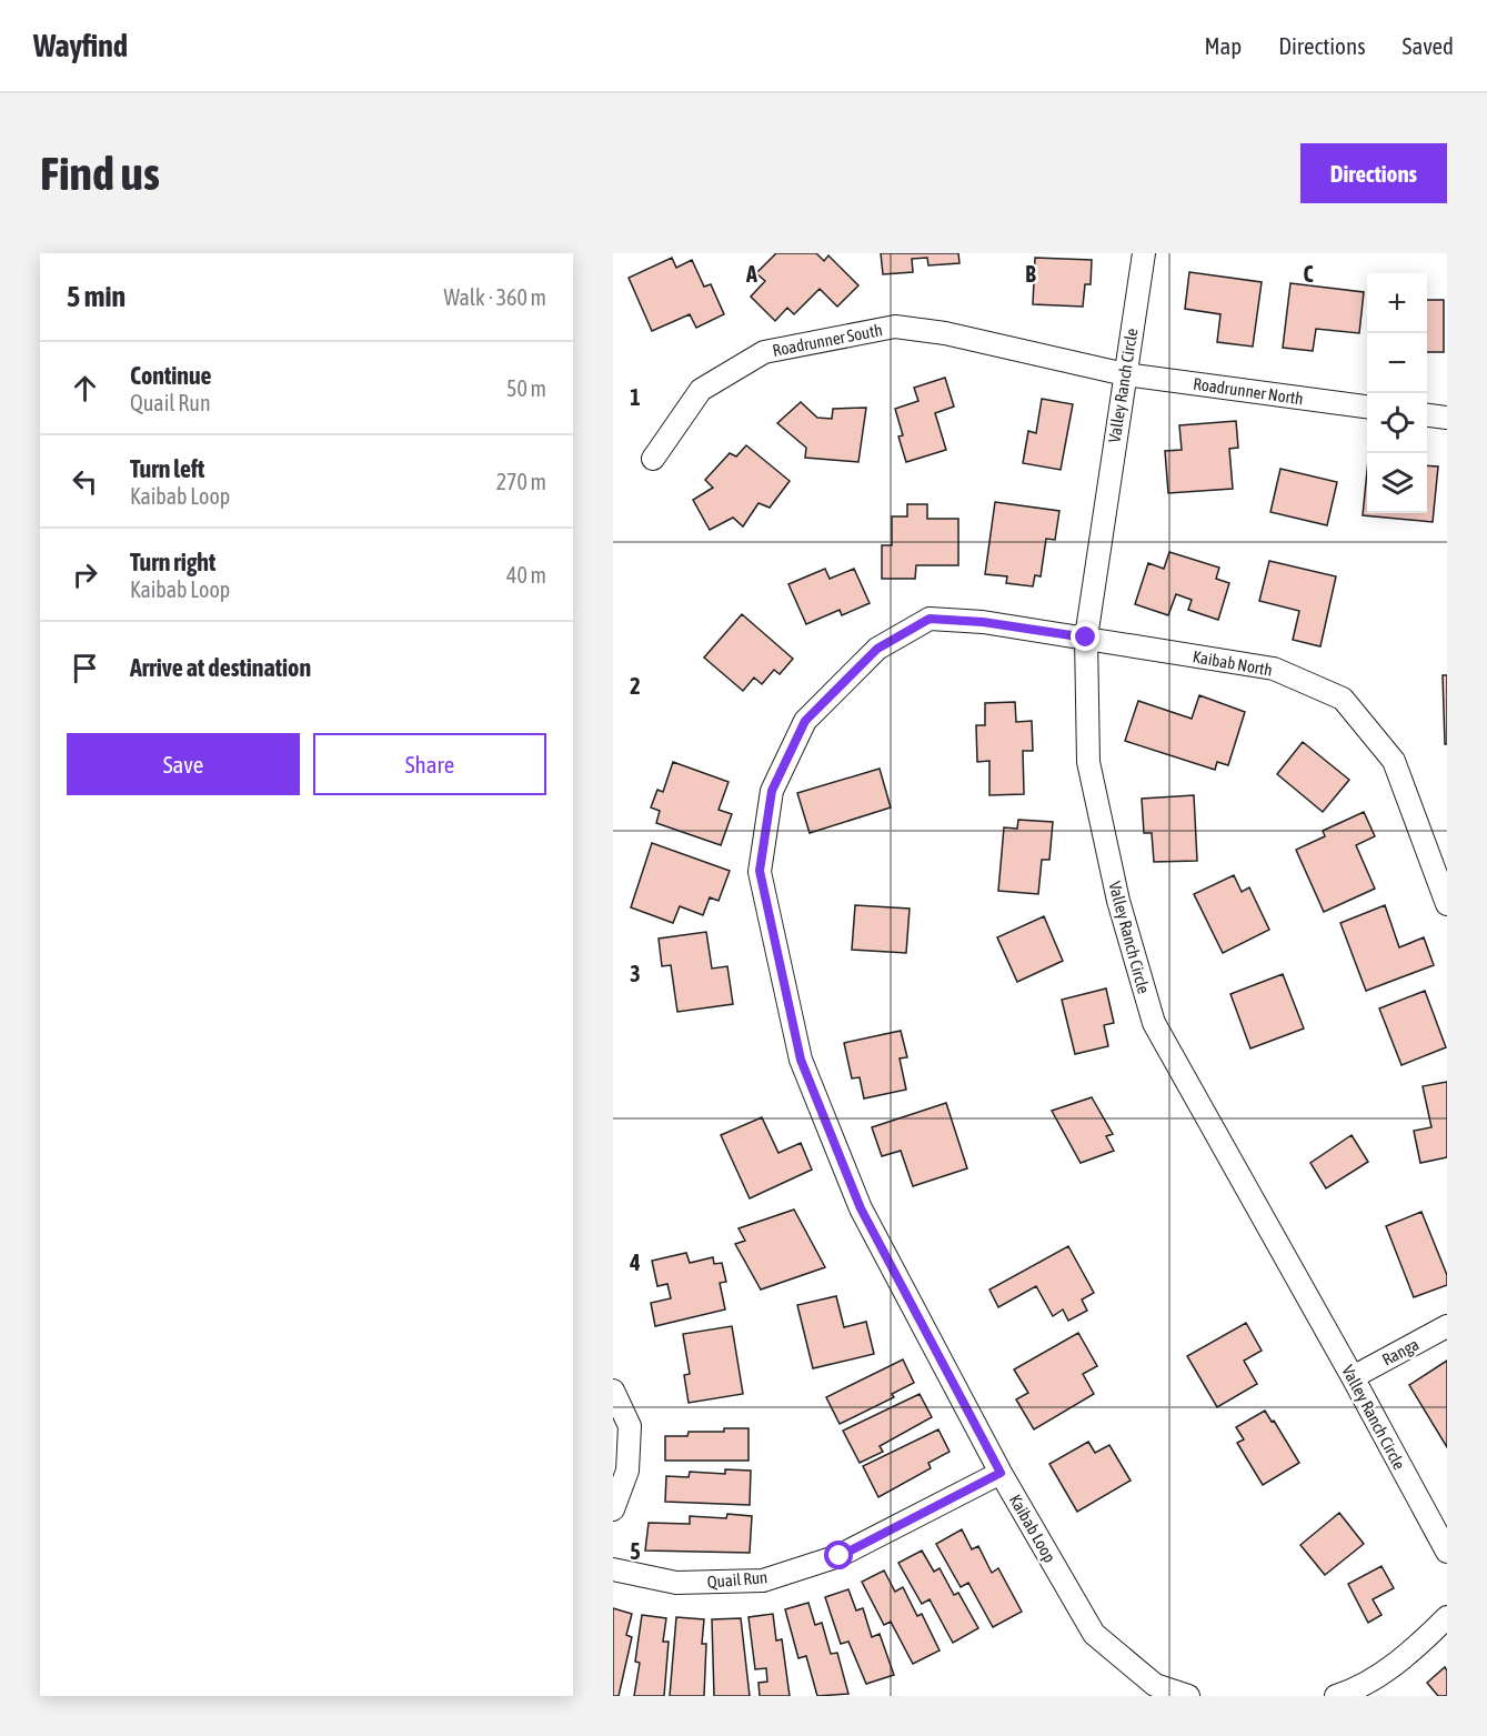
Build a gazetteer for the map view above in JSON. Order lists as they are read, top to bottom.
{
  "streets": {
    "street": [
      "Roadrunner South",
      "Valley Ranch Circle",
      "Roadrunner North",
      "Kaibab North",
      "Ranga",
      "Kaibab Loop",
      "Quail Run"
    ]
  },
  "crossings": [
    ["Roadrunner South", "Valley Ranch Circle"],
    ["Roadrunner South", "Roadrunner North"],
    ["Valley Ranch Circle", "Roadrunner North"],
    ["Valley Ranch Circle", "Kaibab North"],
    ["Valley Ranch Circle", "Ranga"],
    ["Valley Ranch Circle", "Kaibab Loop"],
    ["Kaibab North", "Kaibab Loop"],
    ["Kaibab Loop", "Quail Run"]
  ],
  "page": {
    "header": "Wayfind",
    "nav": ["Map", "Directions", "Saved"],
    "buttons": [
      "Directions",
      ["Save", "Share"]
    ],
    "title": "Find us",
    "heading": ["5 min", "Walk · 360 m"],
    "map_buttons": ["+", "−"],
    "list": [
      ["Continue", "Quail Run", "50 m"],
      ["Turn left", "Kaibab Loop", "270 m"],
      ["Turn right", "Kaibab Loop", "40 m"],
      "Arrive at destination"
    ]
  },
  "grid": {
    "columns": ["A", "B", "C"],
    "rows": [
      "1",
      "2",
      "3",
      "4",
      "5"
    ]
  }
}
